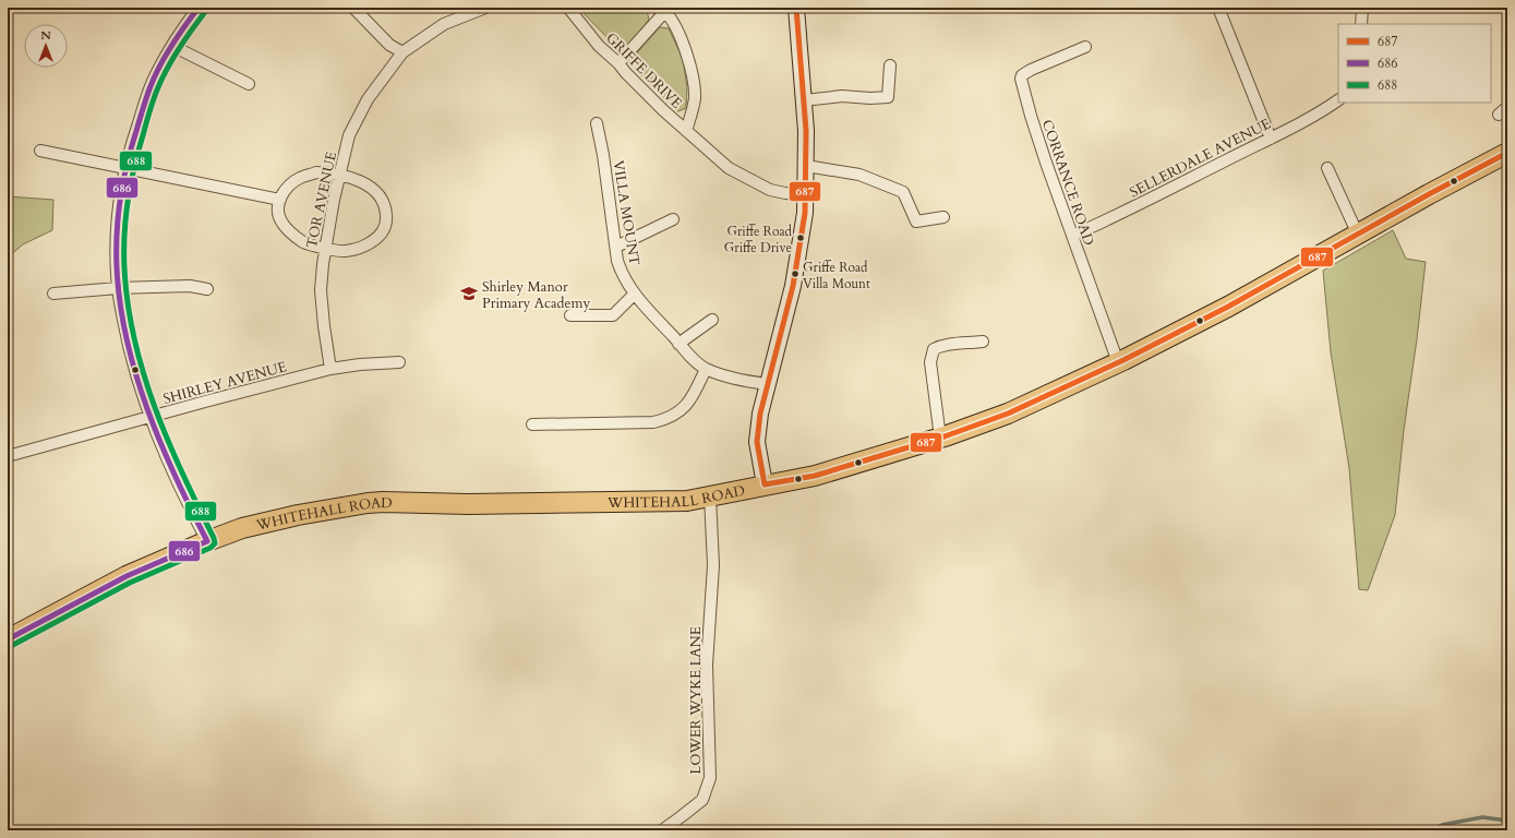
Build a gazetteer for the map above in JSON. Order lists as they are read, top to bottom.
{
  "streets": {
    "highway": ["WHITEHALL ROAD"],
    "street": [
      "GRIFFE DRIVE",
      "SELLERDALE AVENUE",
      "CORRANCE ROAD",
      "TOR AVENUE",
      "VILLA MOUNT",
      "SHIRLEY AVENUE",
      "LOWER WYKE LANE"
    ]
  },
  "crossings": [
    ["SELLERDALE AVENUE", "CORRANCE ROAD"],
    ["CORRANCE ROAD", "WHITEHALL ROAD"],
    ["TOR AVENUE", "SHIRLEY AVENUE"],
    ["WHITEHALL ROAD", "LOWER WYKE LANE"]
  ],
  "places": {
    "other": ["Griffe Road Griffe Drive", "Griffe Road Villa Mount"],
    "school or university": ["Shirley Manor Primary Academy"]
  },
  "lines": ["transit line 687", "transit line 686", "transit line 688"],
  "legend": ["687", "686", "688"],
  "north": "top"
}
